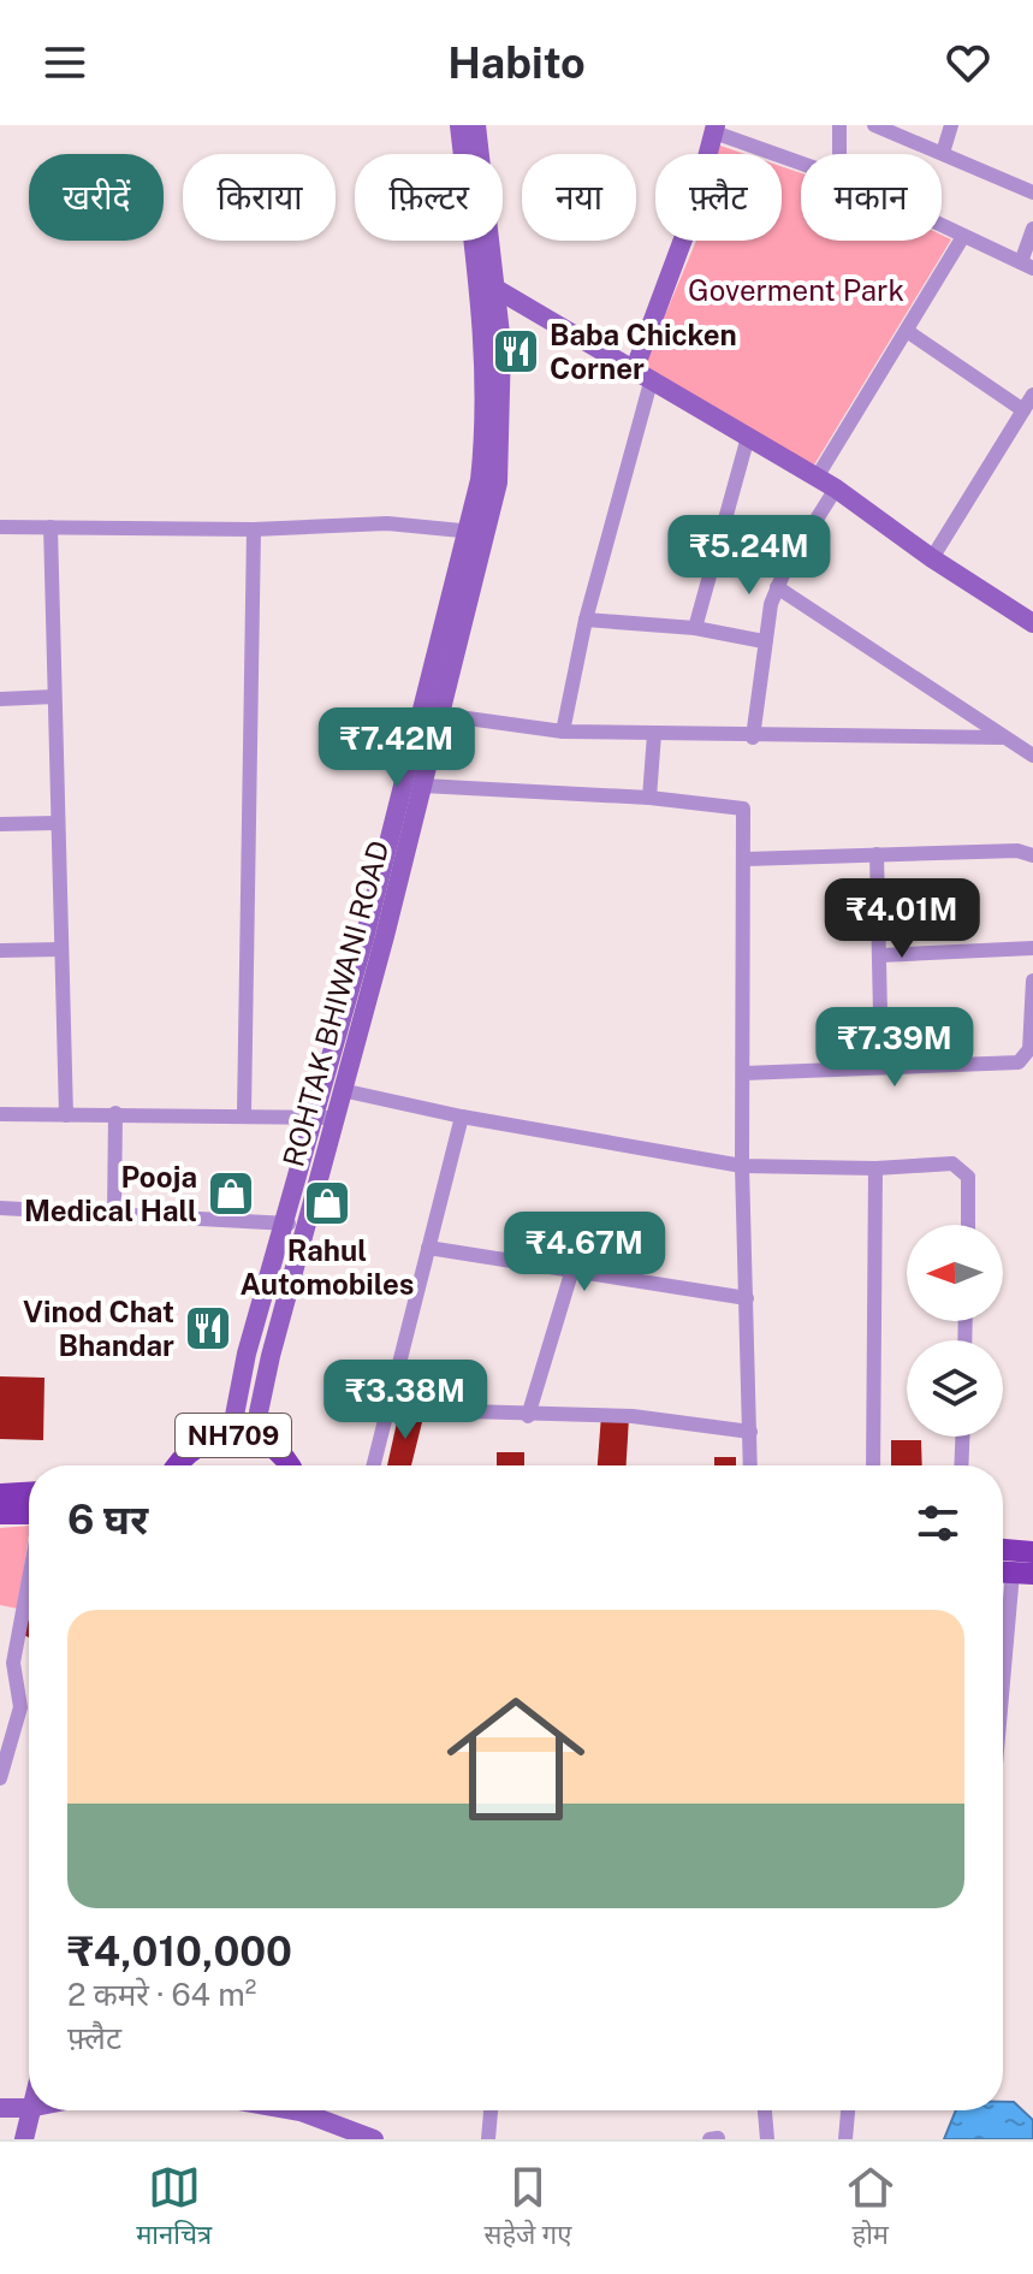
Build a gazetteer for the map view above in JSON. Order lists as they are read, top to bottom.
{
  "streets": {
    "main road": ["ROHTAK BHIWANI ROAD", "NH709"]
  },
  "crossings": [
    ["ROHTAK BHIWANI ROAD", "NH709"]
  ],
  "parks": ["Goverment Park"],
  "places": {
    "restaurant": ["Baba Chicken Corner", "Vinod Chat Bhandar"],
    "shop": ["Pooja Medical Hall", "Rahul Automobiles"]
  },
  "north": "left",
  "page": {
    "header": "Habito",
    "chip": [
      "खरीदें",
      "किराया",
      "फ़िल्टर",
      "नया",
      "फ़्लैट",
      "मकान"
    ],
    "price": [
      "₹5.24M",
      "₹7.42M",
      "₹4.01M",
      "₹7.39M",
      "₹4.67M",
      "₹3.38M"
    ],
    "heading": "6 घर",
    "list": [
      {
        "name": "₹4,010,000",
        "note": "2 कमरे · 64 m² · फ़्लैट"
      }
    ],
    "tabs": ["मानचित्र", "सहेजे गए", "होम"]
  }
}
